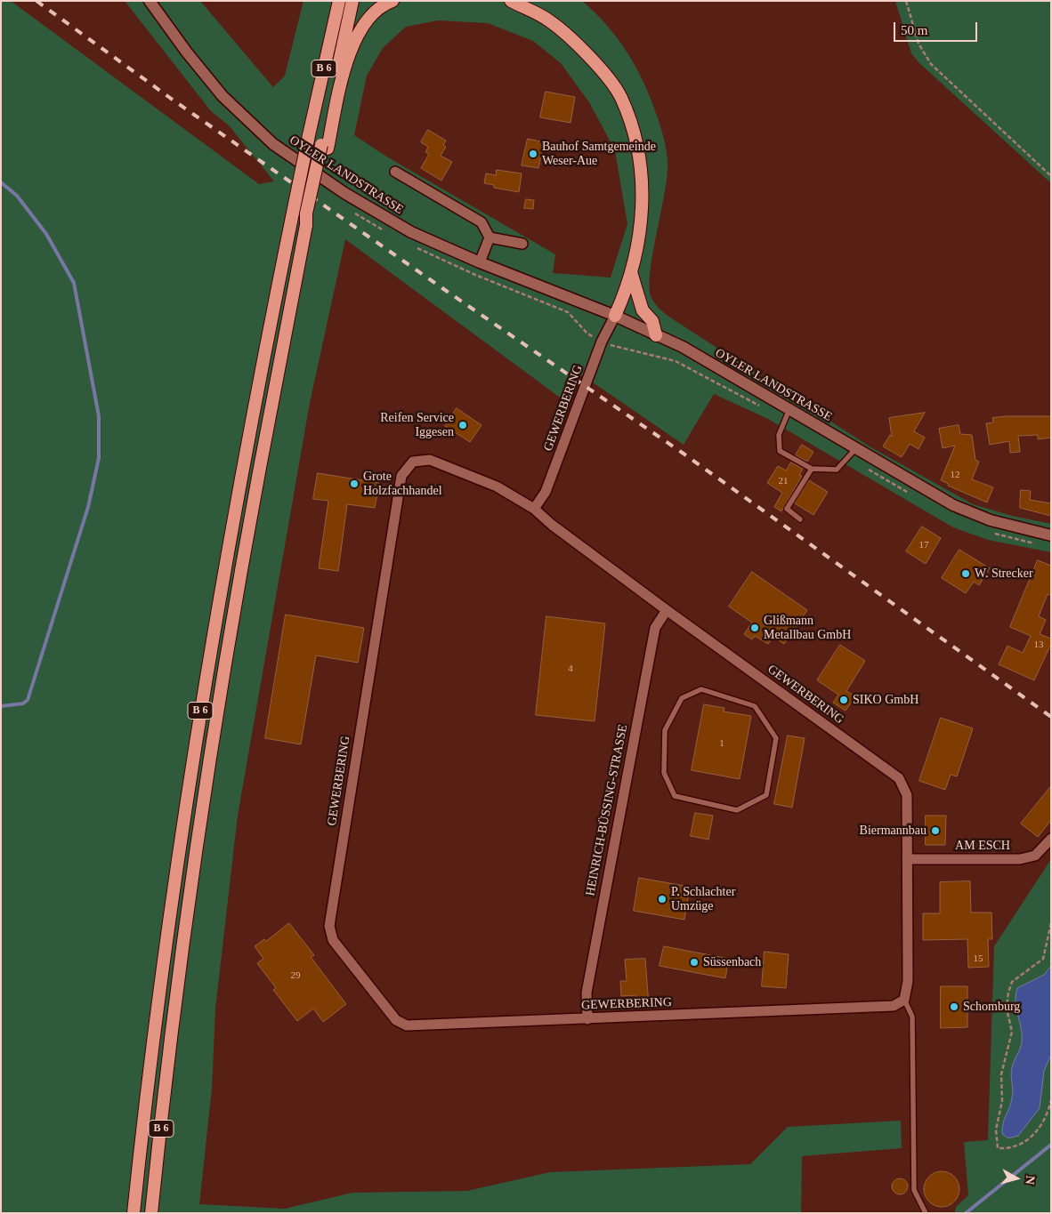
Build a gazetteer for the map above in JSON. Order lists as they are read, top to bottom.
{
  "streets": {
    "highway": ["B 6"],
    "main road": ["OYLER LANDSTRASSE"],
    "street": ["GEWERBERING", "HEINRICH-BÜSSING-STRASSE", "AM ESCH"]
  },
  "crossings": [
    ["OYLER LANDSTRASSE", "GEWERBERING"],
    ["GEWERBERING", "HEINRICH-BÜSSING-STRASSE"],
    ["GEWERBERING", "AM ESCH"]
  ],
  "places": [
    "Bauhof Samtgemeinde Weser-Aue",
    "Reifen Service Iggesen",
    "Grote Holzfachhandel",
    "W. Strecker",
    "Glißmann Metallbau GmbH",
    "SIKO GmbH",
    "Biermannbau",
    "P. Schlachter Umzüge",
    "Süssenbach",
    "Schomburg"
  ],
  "house_numbers": [
    "12",
    "21",
    "17",
    "13",
    "4",
    "1",
    "15",
    "29"
  ],
  "scale_bar": "50 m",
  "north": "right"
}
